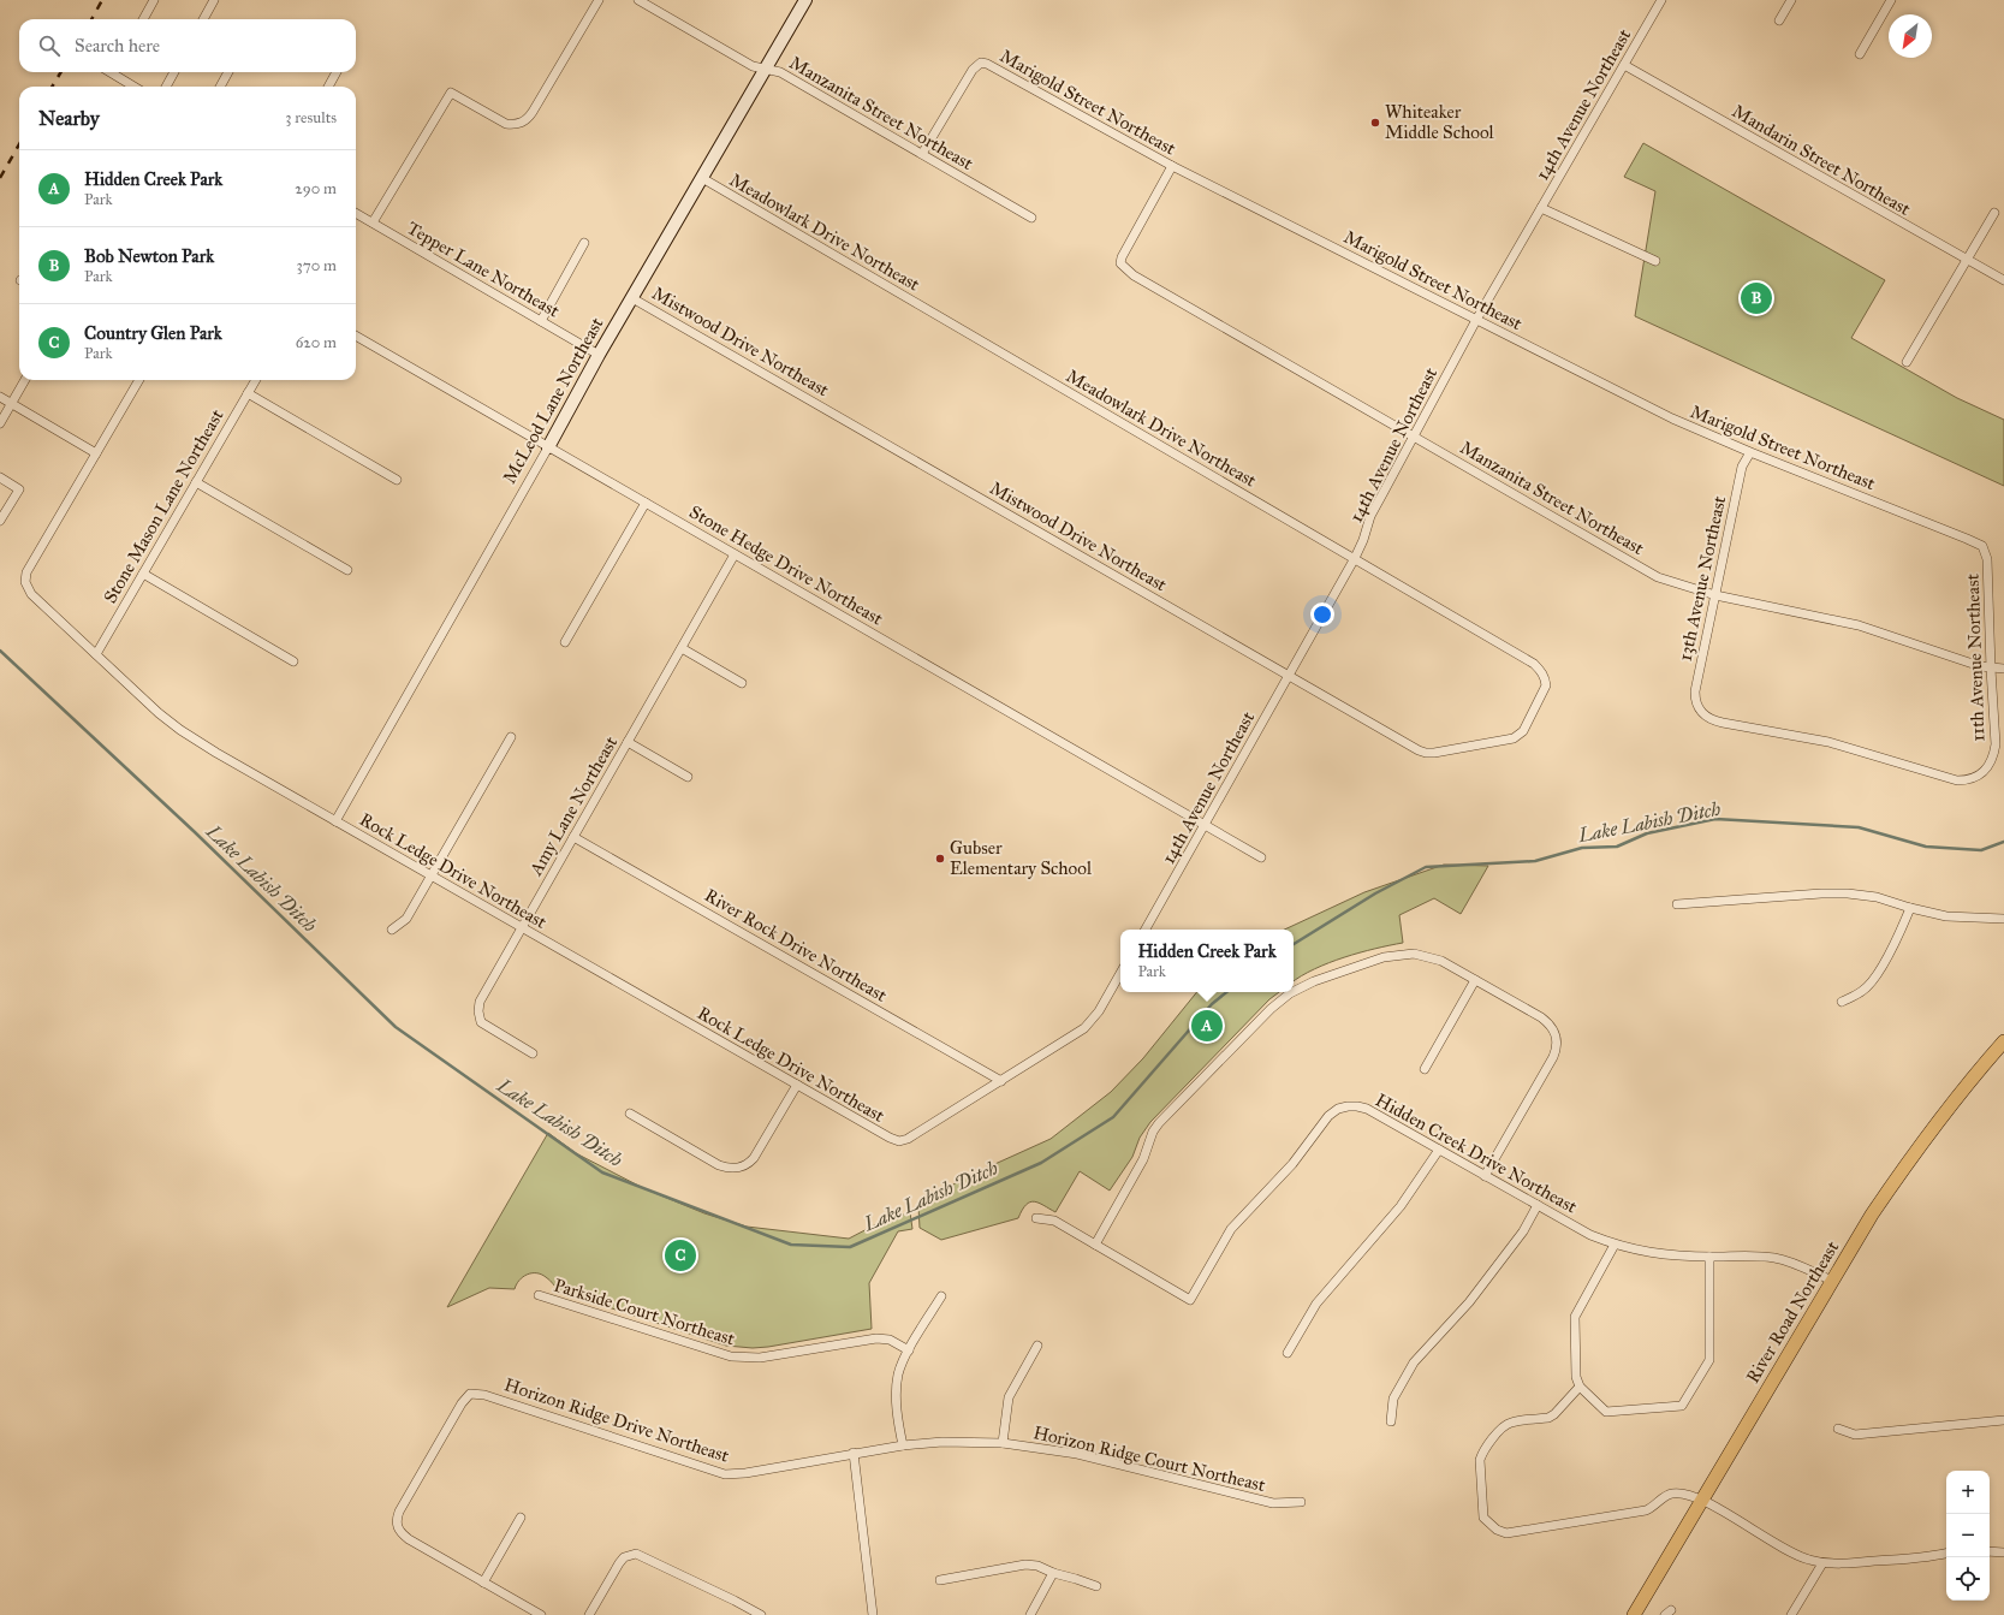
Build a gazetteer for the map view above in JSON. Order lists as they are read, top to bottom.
{
  "streets": {
    "main road": ["River Road Northeast"],
    "street": [
      "Marigold Street Northeast",
      "14th Avenue Northeast",
      "Manzanita Street Northeast",
      "Mandarin Street Northeast",
      "Meadowlark Drive Northeast",
      "Tepper Lane Northeast",
      "Mistwood Drive Northeast",
      "McLeod Lane Northeast",
      "Stone Mason Lane Northeast",
      "Stone Hedge Drive Northeast",
      "13th Avenue Northeast",
      "11th Avenue Northeast",
      "Amy Lane Northeast",
      "Rock Ledge Drive Northeast",
      "River Rock Drive Northeast",
      "Hidden Creek Drive Northeast",
      "Parkside Court Northeast",
      "Horizon Ridge Drive Northeast",
      "Horizon Ridge Court Northeast"
    ]
  },
  "crossings": [
    ["Marigold Street Northeast", "14th Avenue Northeast"],
    ["Marigold Street Northeast", "Manzanita Street Northeast"],
    ["Marigold Street Northeast", "13th Avenue Northeast"],
    ["Marigold Street Northeast", "11th Avenue Northeast"],
    ["14th Avenue Northeast", "Manzanita Street Northeast"],
    ["14th Avenue Northeast", "Mandarin Street Northeast"],
    ["14th Avenue Northeast", "Meadowlark Drive Northeast"],
    ["14th Avenue Northeast", "Mistwood Drive Northeast"],
    ["14th Avenue Northeast", "Stone Hedge Drive Northeast"],
    ["Manzanita Street Northeast", "McLeod Lane Northeast"],
    ["Manzanita Street Northeast", "13th Avenue Northeast"],
    ["Manzanita Street Northeast", "11th Avenue Northeast"],
    ["Meadowlark Drive Northeast", "Mistwood Drive Northeast"],
    ["Meadowlark Drive Northeast", "McLeod Lane Northeast"],
    ["Tepper Lane Northeast", "McLeod Lane Northeast"],
    ["Mistwood Drive Northeast", "McLeod Lane Northeast"],
    ["McLeod Lane Northeast", "Stone Hedge Drive Northeast"],
    ["McLeod Lane Northeast", "Rock Ledge Drive Northeast"],
    ["Stone Mason Lane Northeast", "Rock Ledge Drive Northeast"],
    ["Stone Hedge Drive Northeast", "Amy Lane Northeast"],
    ["13th Avenue Northeast", "11th Avenue Northeast"],
    ["Amy Lane Northeast", "Rock Ledge Drive Northeast"],
    ["Amy Lane Northeast", "River Rock Drive Northeast"],
    ["Rock Ledge Drive Northeast", "River Rock Drive Northeast"],
    ["Hidden Creek Drive Northeast", "River Road Northeast"],
    ["Horizon Ridge Drive Northeast", "Horizon Ridge Court Northeast"]
  ],
  "water": ["Lake Labish Ditch"],
  "places": ["Whiteaker Middle School", "Gubser Elementary School"],
  "north": "bottom left",
  "page": {
    "search": "Search here",
    "heading": ["Nearby", "3 results"],
    "list": [
      {
        "mark": "A",
        "name": "Hidden Creek Park",
        "note": "Park",
        "value": "290 m"
      },
      {
        "mark": "B",
        "name": "Bob Newton Park",
        "note": "Park",
        "value": "370 m"
      },
      {
        "mark": "C",
        "name": "Country Glen Park",
        "note": "Park",
        "value": "620 m"
      }
    ],
    "pins": ["B", "A", "C"],
    "popup": ["Hidden Creek Park", "Park"],
    "map_buttons": ["+", "−"]
  }
}
